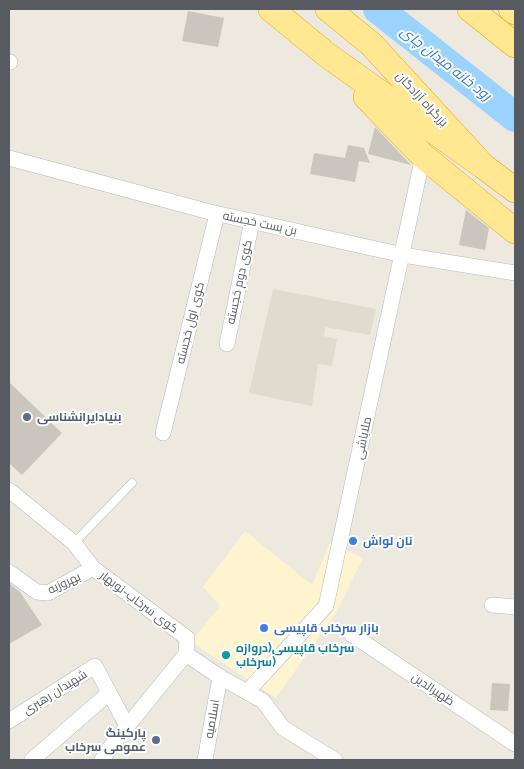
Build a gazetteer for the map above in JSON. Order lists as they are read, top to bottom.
{
  "streets": {
    "highway": ["بزرگراه آزادگان"],
    "street": [
      "بن بست خجسته",
      "کوی دوم خجسته",
      "کوی اول خجسته",
      "ملاباشی",
      "بهروزیه",
      "کوی سرخاب-نوبهار",
      "ظهیرالدین",
      "شهیدان رهبری",
      "اسلامیه"
    ]
  },
  "crossings": [
    ["بن بست خجسته", "کوی دوم خجسته"],
    ["بن بست خجسته", "کوی اول خجسته"],
    ["بن بست خجسته", "ملاباشی"],
    ["بهروزیه", "کوی سرخاب-نوبهار"]
  ],
  "water": ["رود خانه میدان چای"],
  "places": [
    "بنیادایرانشناسی",
    "نان لواش",
    "بازار سرخاب قاپیسی",
    "سرخاب قاپیسی(دروازه سرخاب)",
    "پارکینگ عمومی سرخاب"
  ]
}
